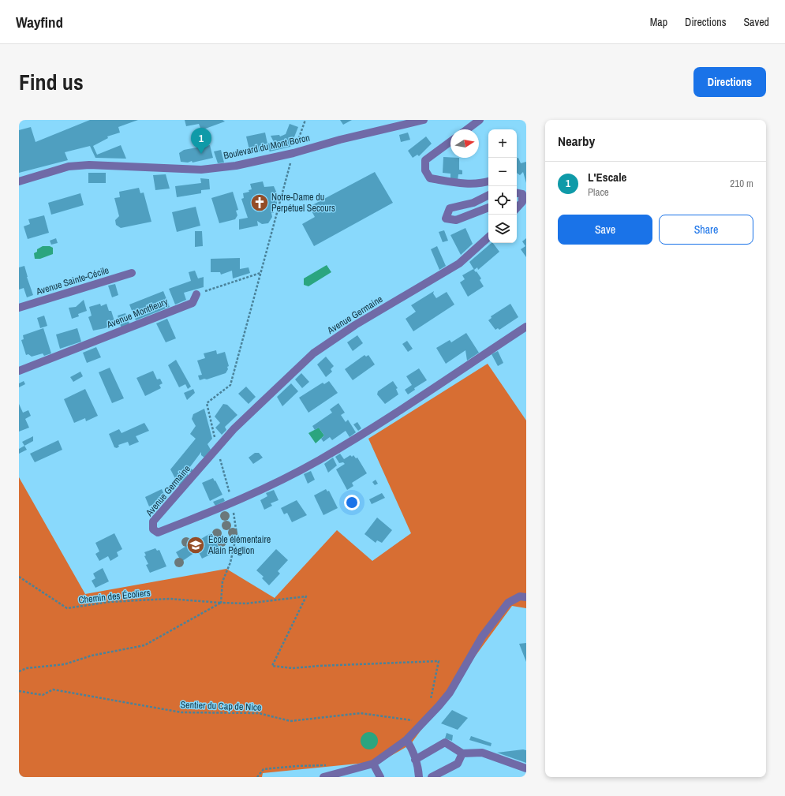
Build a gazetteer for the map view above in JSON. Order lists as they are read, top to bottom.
{
  "streets": {
    "street": [
      "Boulevard du Mont Boron",
      "Avenue Sainte-Cécile",
      "Avenue Montfleury",
      "Avenue Germaine"
    ],
    "path": ["Chemin des Écoliers", "Sentier du Cap de Nice"]
  },
  "places": {
    "church": ["Notre-Dame du Perpétuel Secours"],
    "school or university": ["École élémentaire Alain Péglion"]
  },
  "north": "right",
  "page": {
    "header": "Wayfind",
    "nav": ["Map", "Directions", "Saved"],
    "title": "Find us",
    "buttons": [
      "Directions",
      ["Save", "Share"]
    ],
    "heading": "Nearby",
    "pins": "1",
    "map_buttons": ["+", "−"],
    "list": [
      {
        "mark": "1",
        "name": "L'Escale",
        "note": "Place",
        "value": "210 m"
      }
    ]
  }
}
